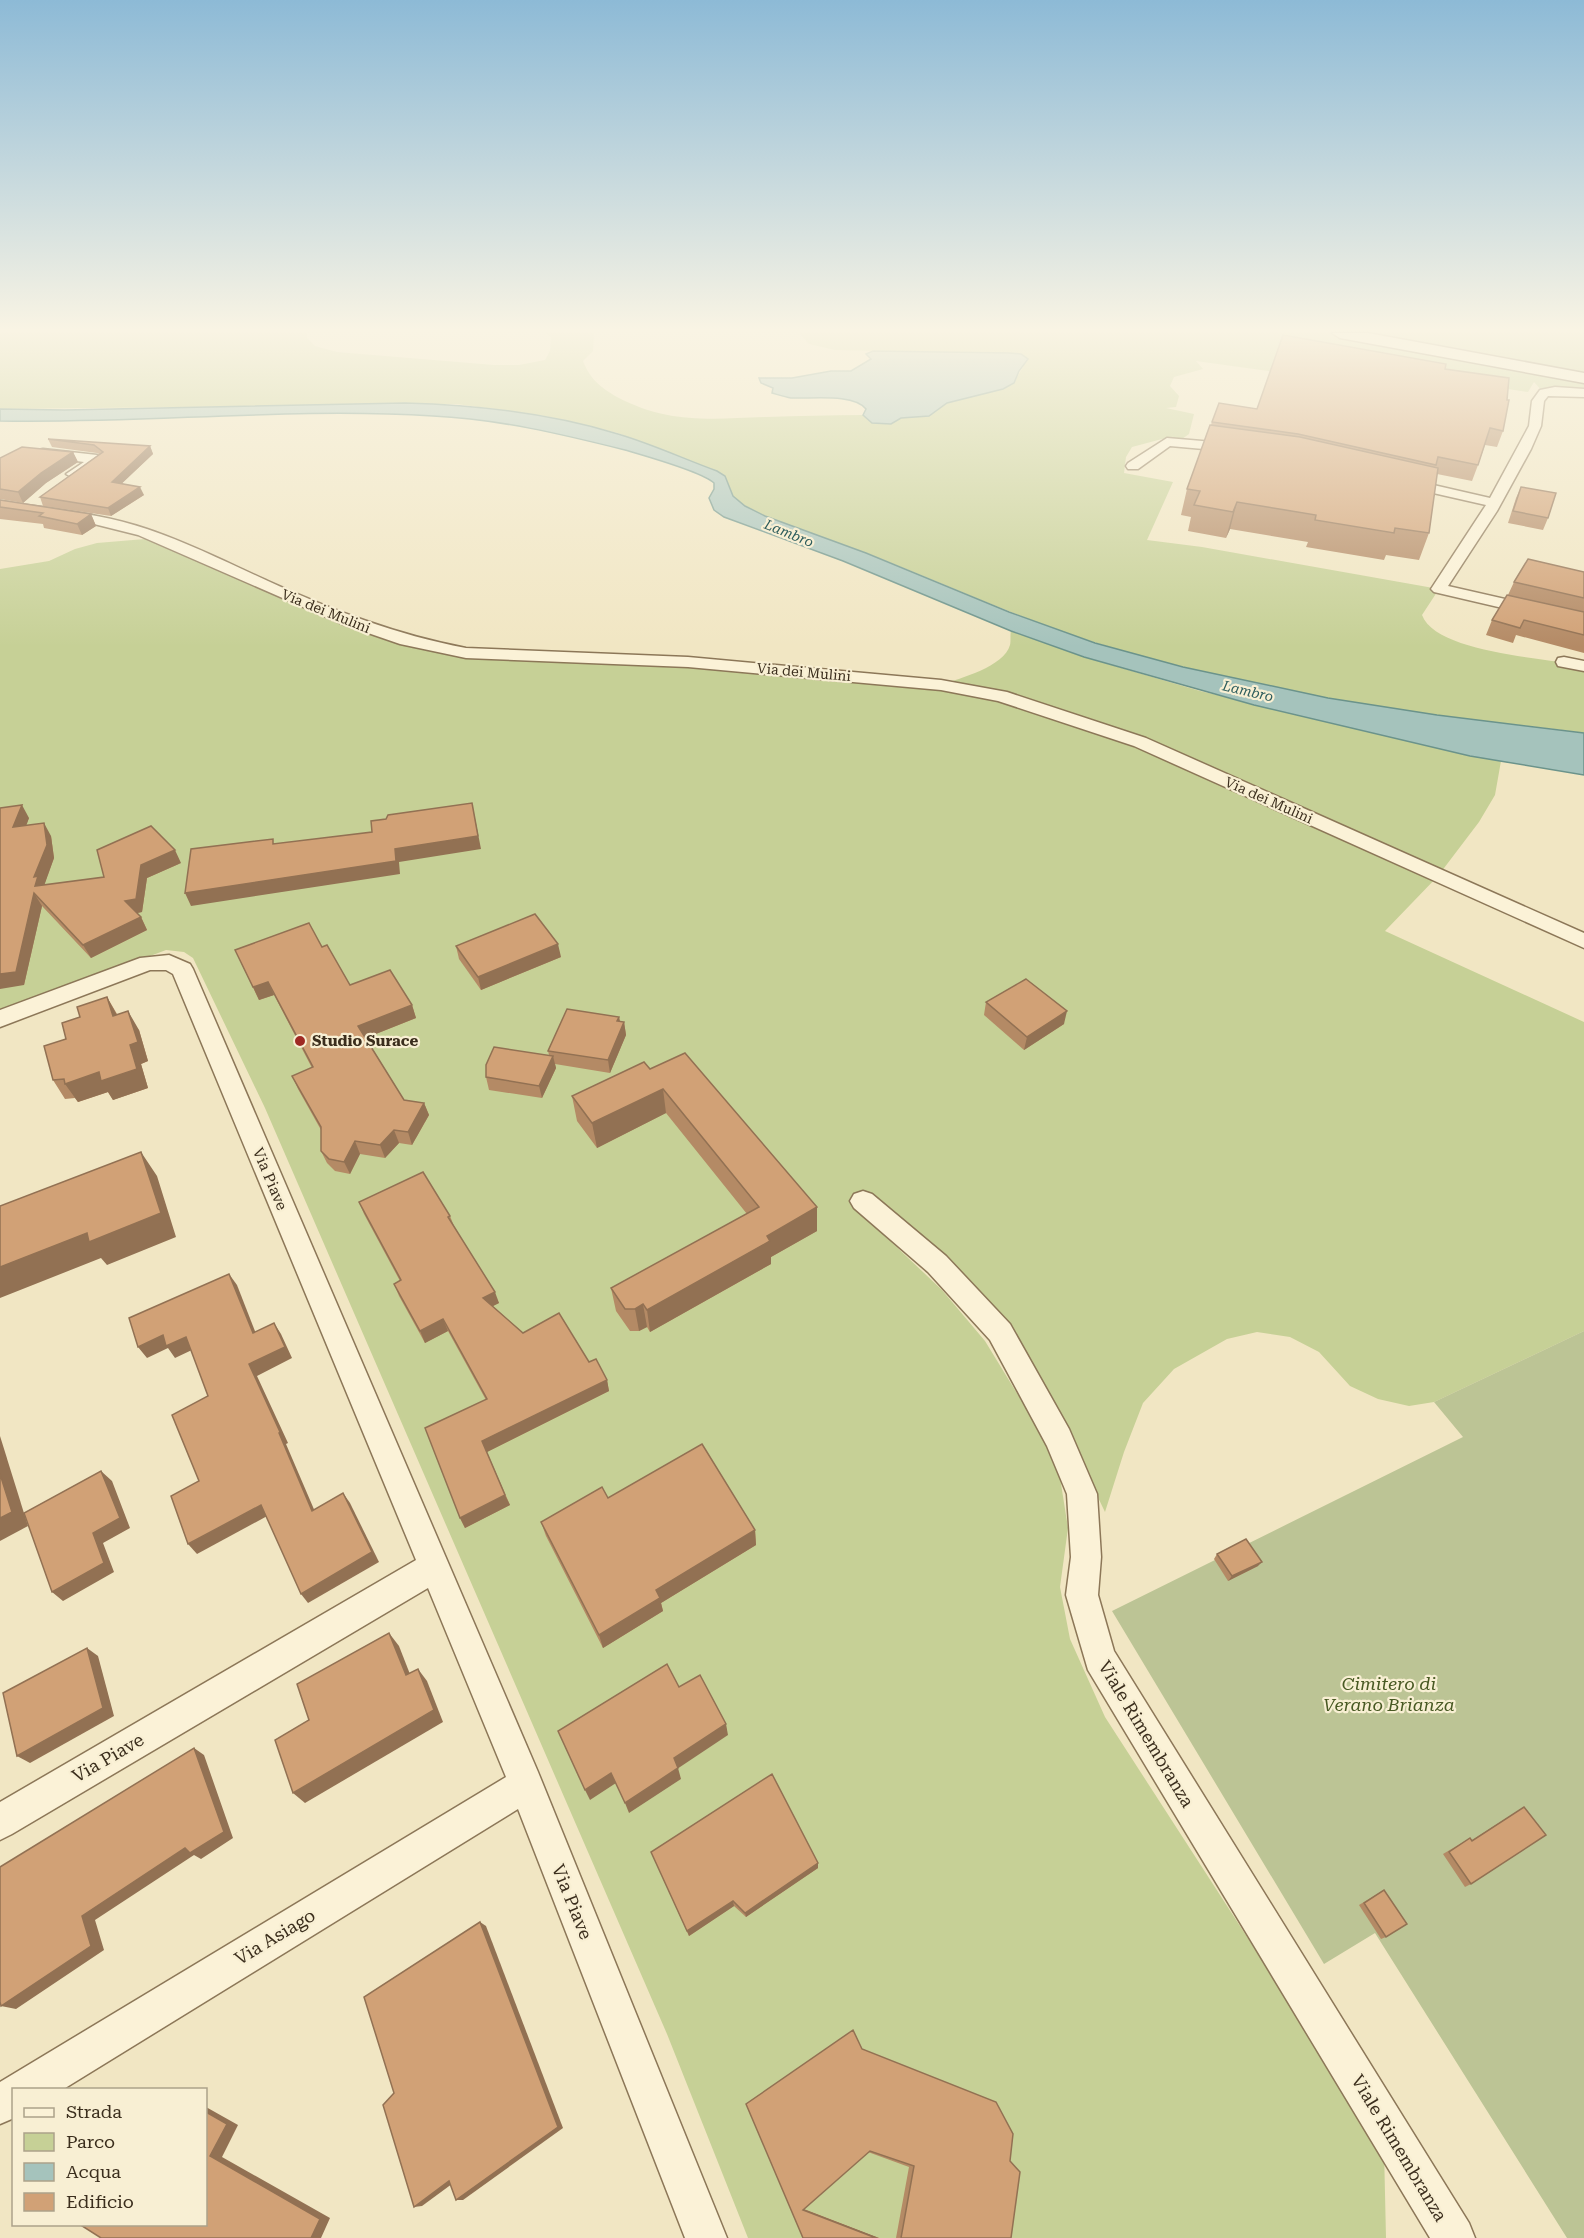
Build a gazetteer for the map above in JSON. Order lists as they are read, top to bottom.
{
  "streets": {
    "street": [
      "Via dei Mulini",
      "Via Piave",
      "Viale Rimembranza",
      "Via Asiago"
    ]
  },
  "crossings": [
    ["Via Piave", "Via Asiago"]
  ],
  "water": ["Lambro"],
  "parks": ["Cimitero di Verano Brianza"],
  "places": ["Studio Surace"],
  "legend": [
    "Strada",
    "Parco",
    "Acqua",
    "Edificio"
  ]
}
